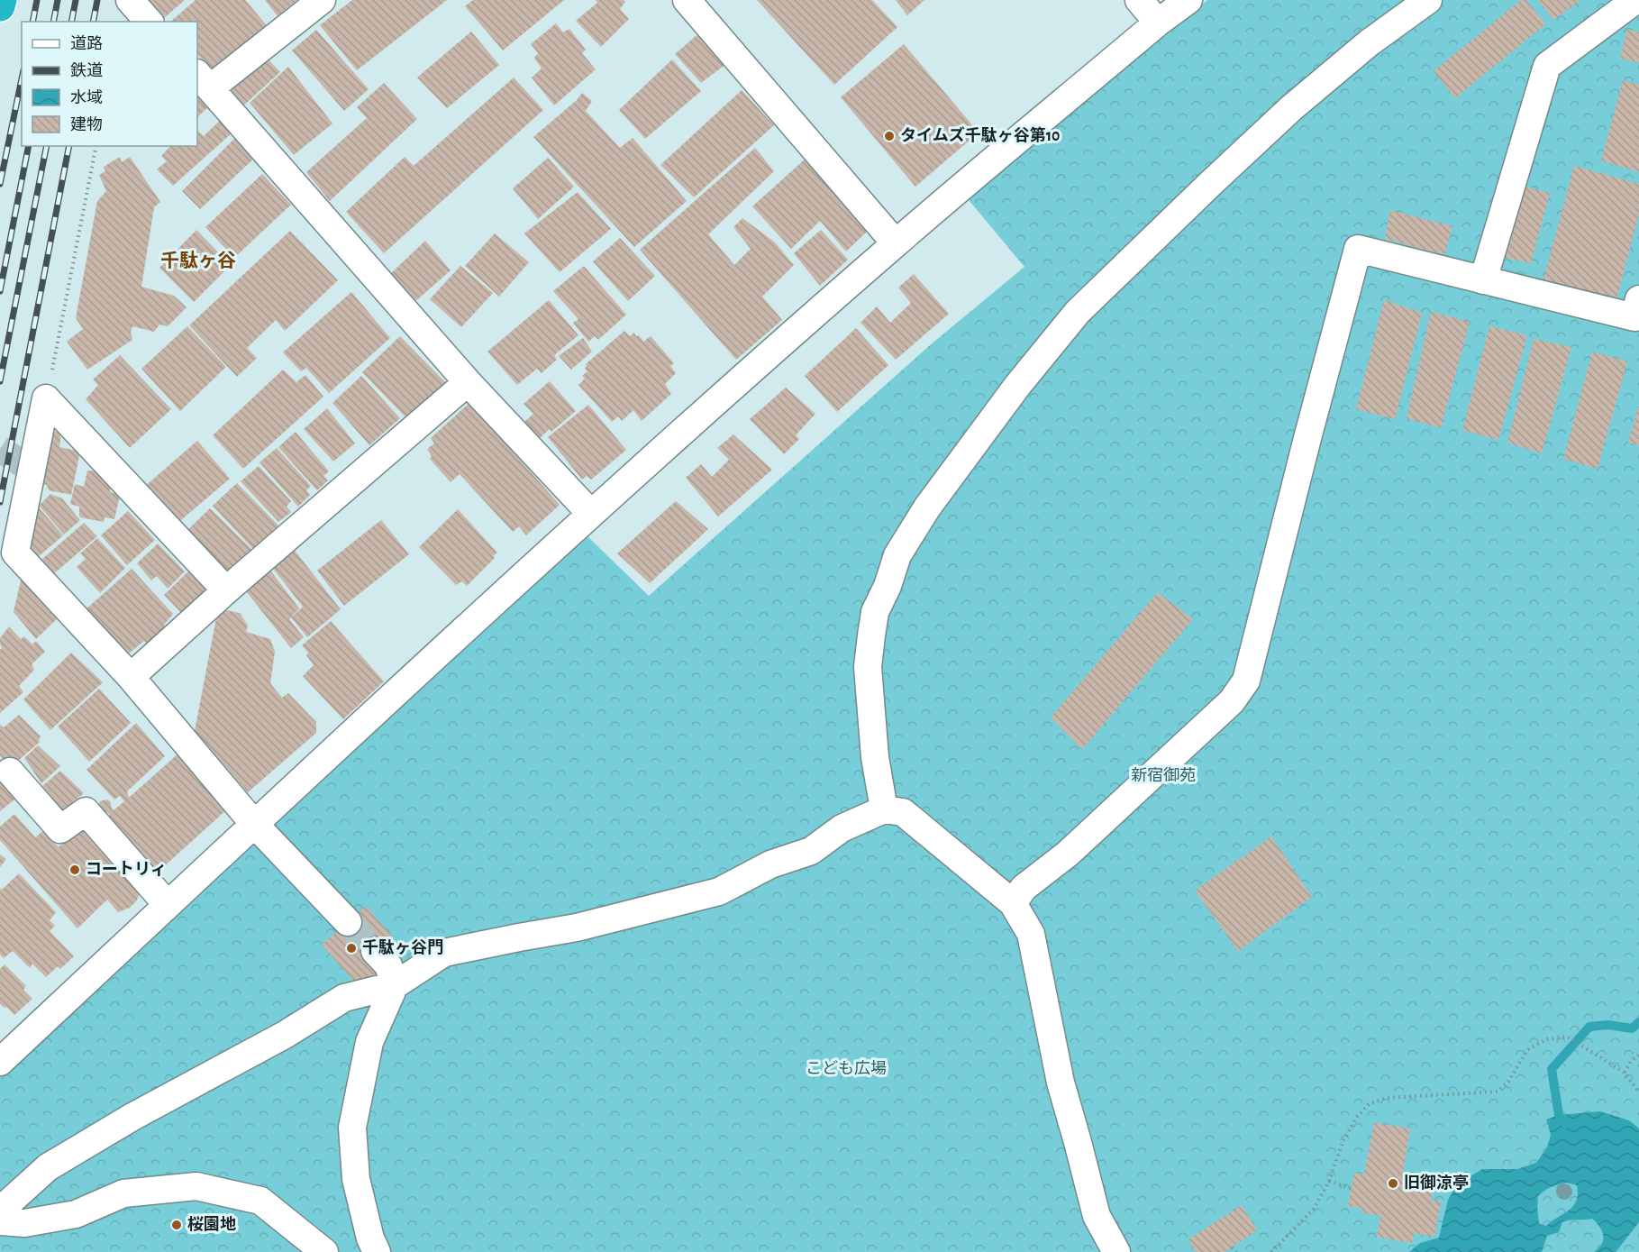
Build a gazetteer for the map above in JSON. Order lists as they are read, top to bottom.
{
  "districts": ["千駄ヶ谷"],
  "parks": ["新宿御苑", "こども広場"],
  "places": [
    "タイムズ千駄ヶ谷第10",
    "コートリィ",
    "千駄ヶ谷門",
    "旧御涼亭",
    "桜園地"
  ],
  "legend": [
    "道路",
    "鉄道",
    "水域",
    "建物"
  ]
}
